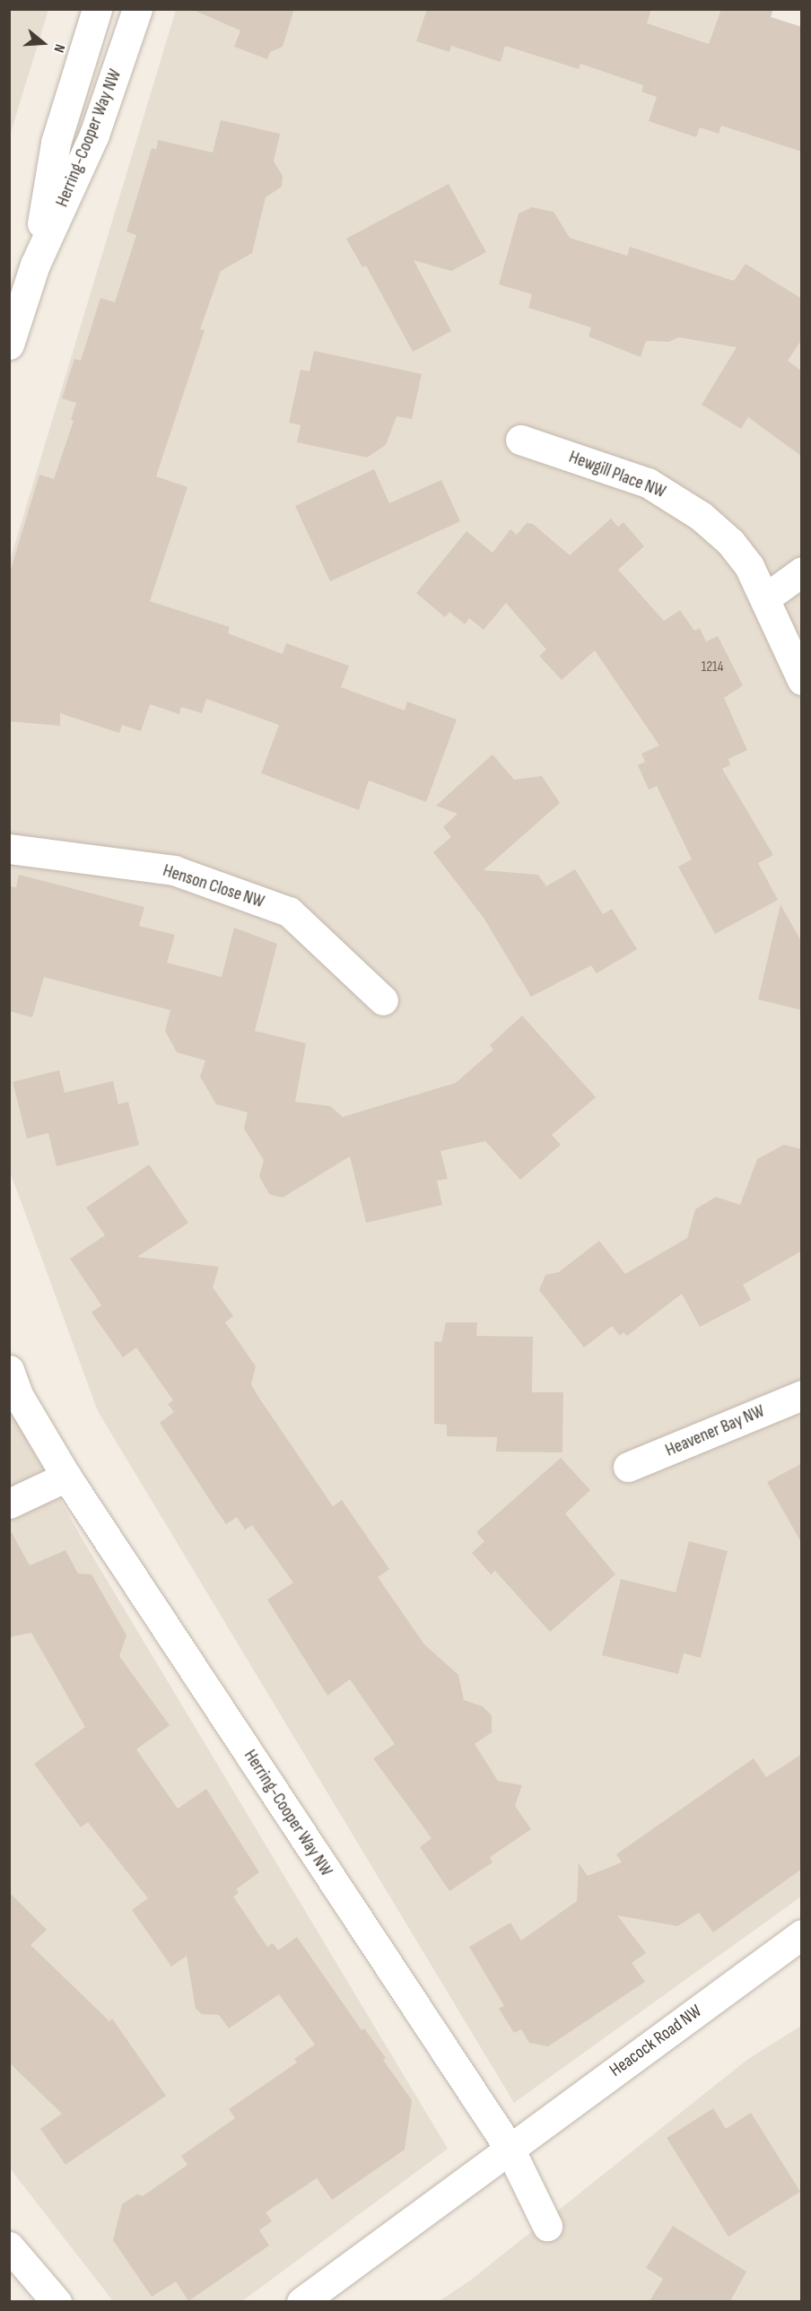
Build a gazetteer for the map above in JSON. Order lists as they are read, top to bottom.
{
  "streets": {
    "street": [
      "Herring-Cooper Way NW",
      "Hewgill Place NW",
      "Henson Close NW",
      "Heavener Bay NW",
      "Heacock Road NW"
    ]
  },
  "crossings": [
    ["Herring-Cooper Way NW", "Heacock Road NW"]
  ],
  "house_numbers": ["1214"],
  "north": "right"
}
